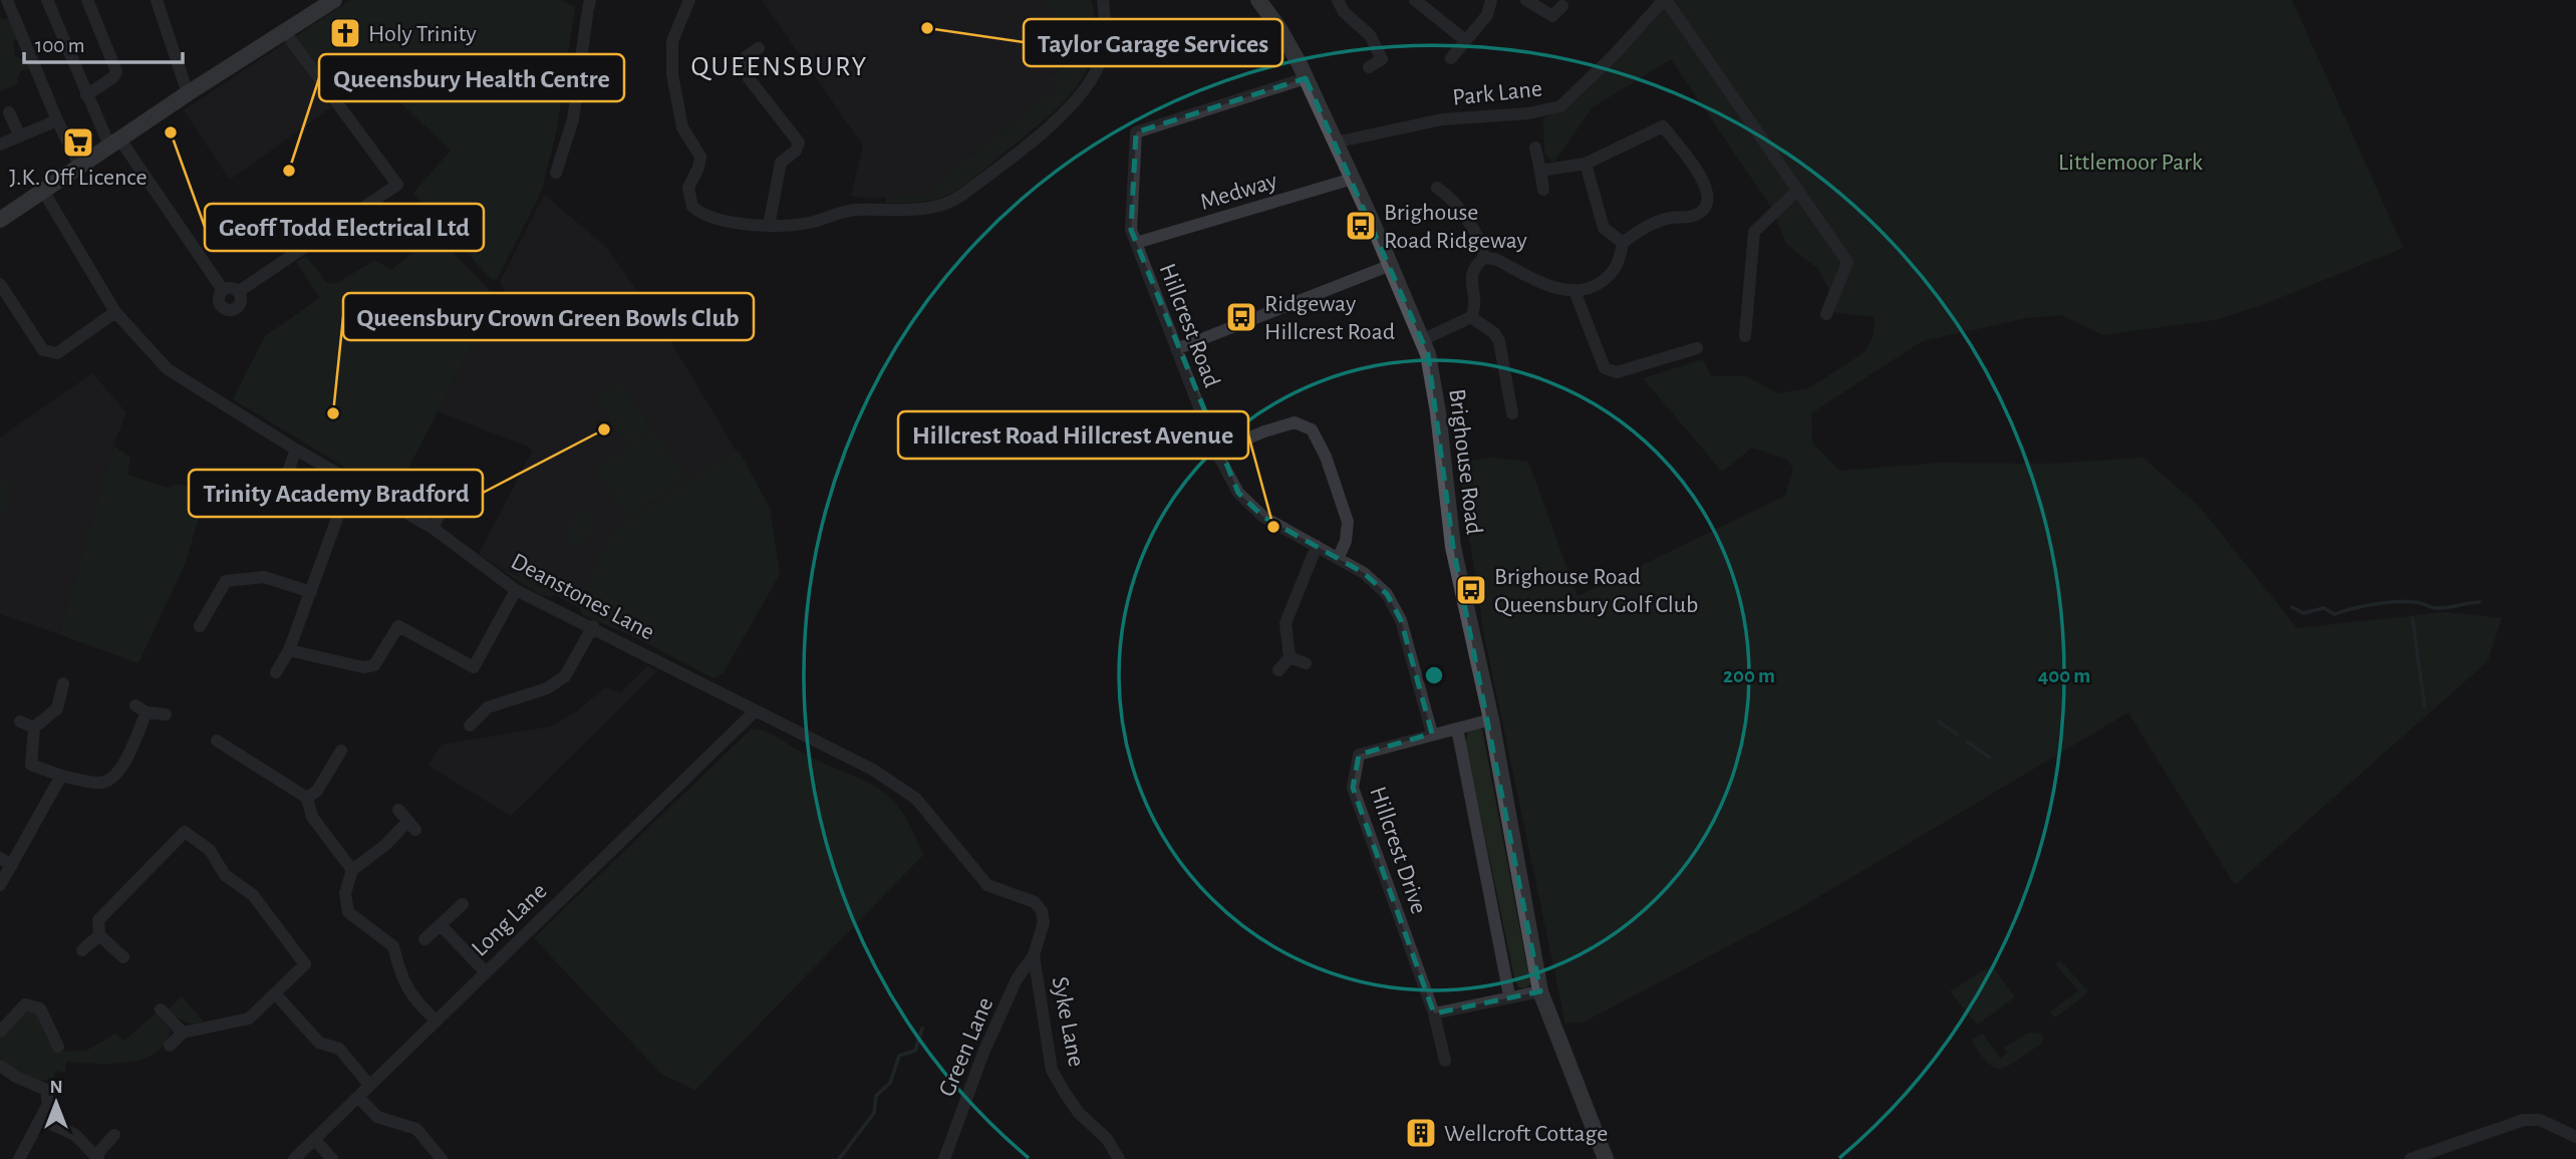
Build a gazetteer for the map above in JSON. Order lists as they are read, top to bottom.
{
  "streets": {
    "main road": ["Brighouse Road"],
    "street": [
      "Park Lane",
      "Medway",
      "Hillcrest Road",
      "Deanstones Lane",
      "Hillcrest Drive",
      "Long Lane",
      "Syke Lane",
      "Green Lane"
    ]
  },
  "crossings": [
    ["Park Lane", "Brighouse Road"],
    ["Medway", "Hillcrest Road"],
    ["Medway", "Brighouse Road"],
    ["Hillcrest Road", "Brighouse Road"],
    ["Hillcrest Road", "Hillcrest Drive"],
    ["Brighouse Road", "Hillcrest Drive"],
    ["Deanstones Lane", "Long Lane"],
    ["Deanstones Lane", "Syke Lane"],
    ["Deanstones Lane", "Green Lane"],
    ["Syke Lane", "Green Lane"]
  ],
  "districts": ["QUEENSBURY"],
  "parks": ["Littlemoor Park"],
  "places": {
    "other": [
      "Taylor Garage Services",
      "Geoff Todd Electrical Ltd",
      "Queensbury Health Centre",
      "Queensbury Crown Green Bowls Club",
      "Trinity Academy Bradford",
      "Hillcrest Road Hillcrest Avenue"
    ],
    "church": ["Holy Trinity"],
    "supermarket": ["J.K. Off Licence"],
    "bus stop": ["Brighouse Road Ridgeway", "Ridgeway Hillcrest Road", "Brighouse Road Queensbury Golf Club"],
    "building": ["Wellcroft Cottage"]
  },
  "scale_bar": "100 m",
  "north": "top",
  "rings": ["200 m", "400 m"]
}
